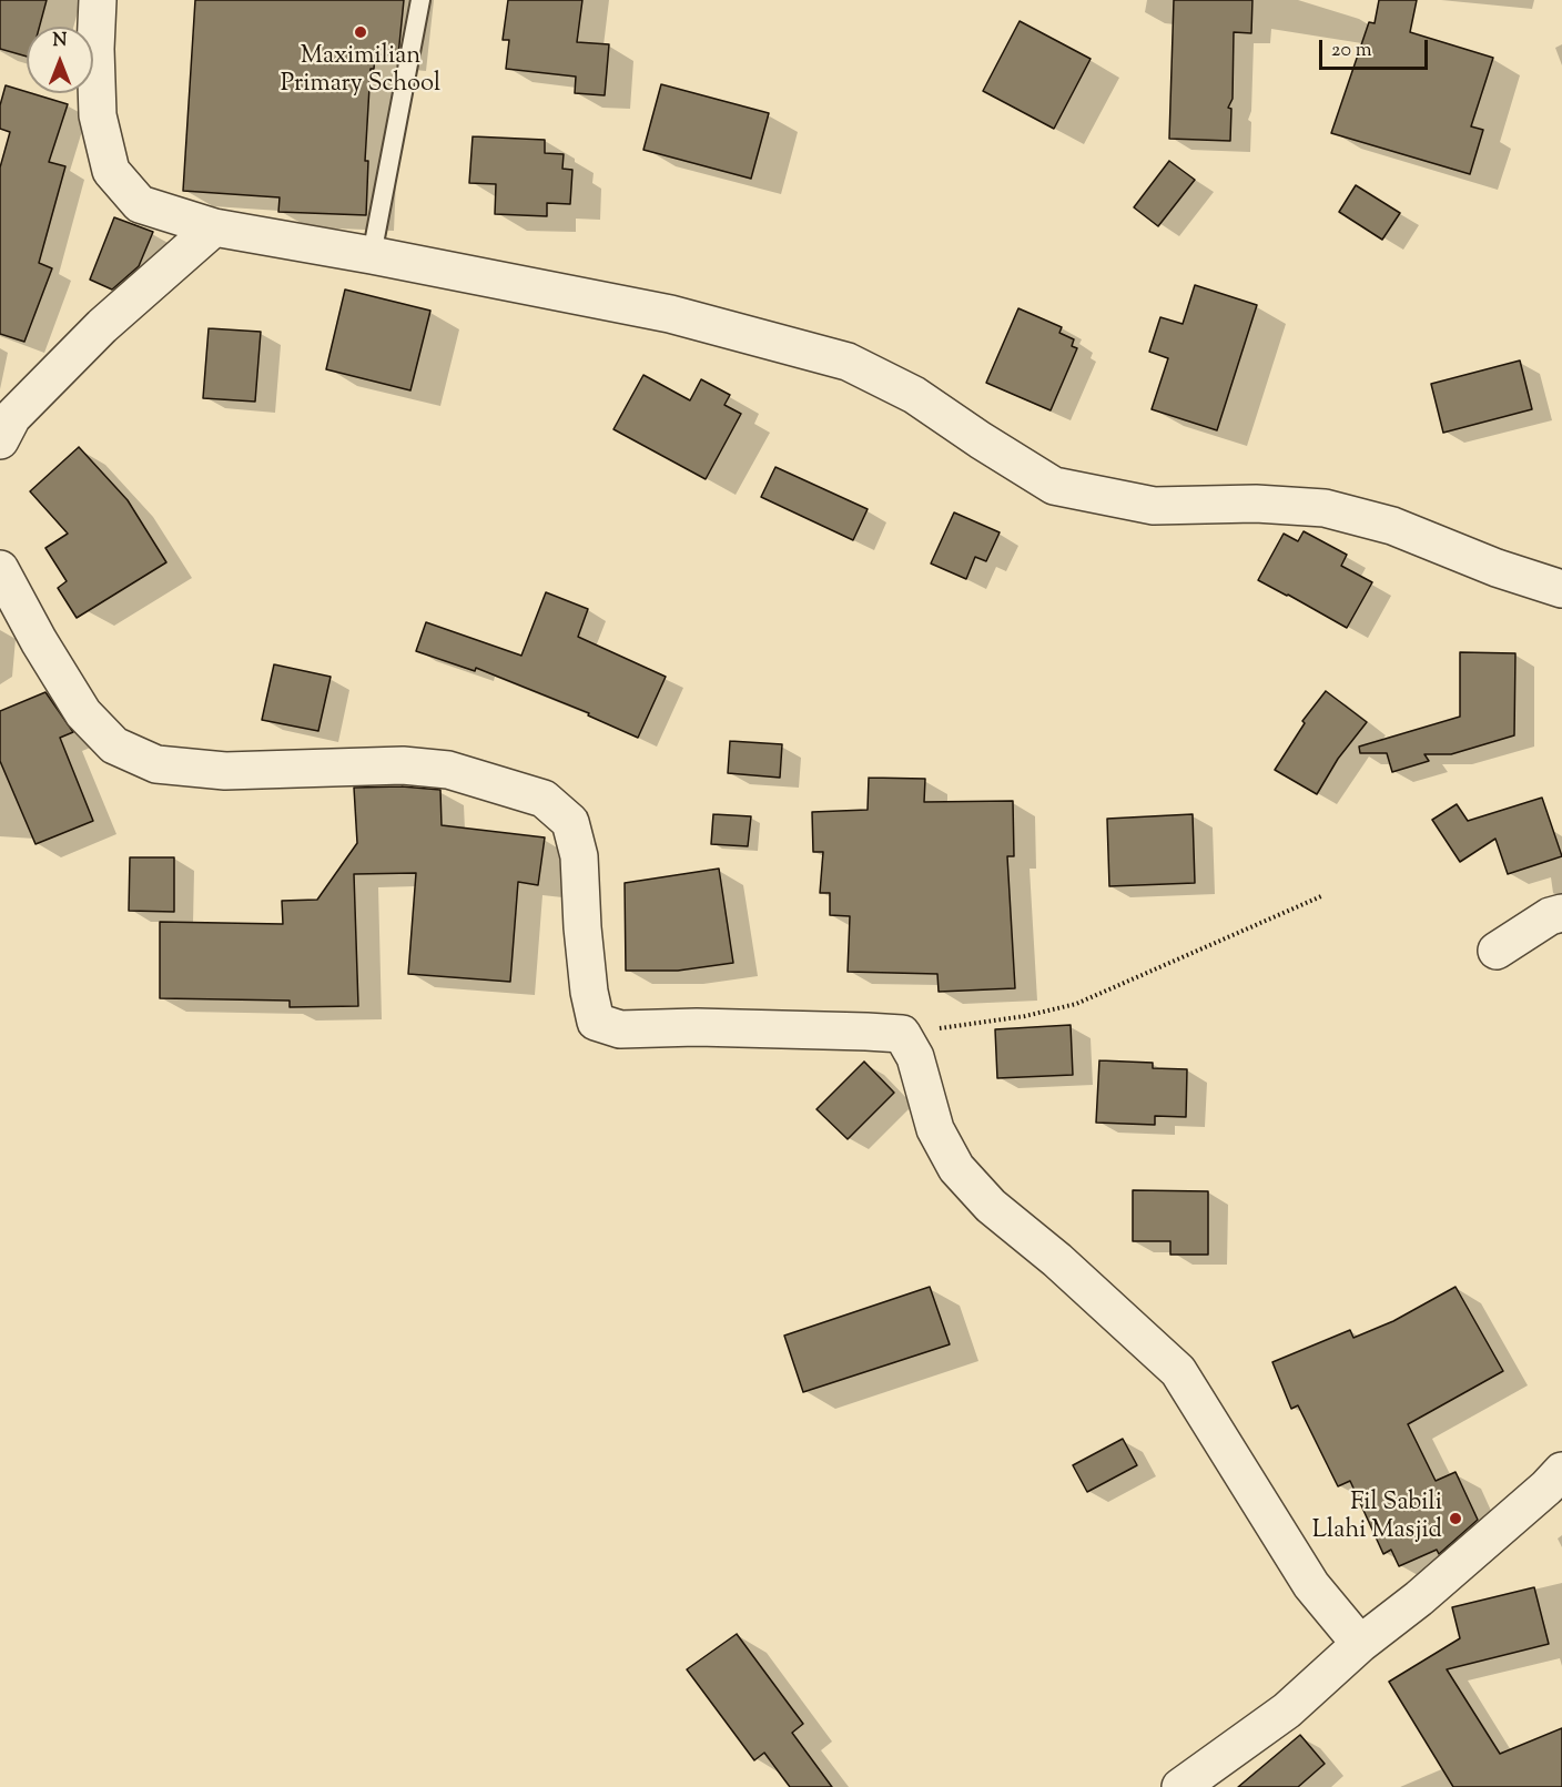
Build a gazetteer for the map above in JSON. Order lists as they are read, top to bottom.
{
  "places": ["Maximilian Primary School", "Fil Sabili Llahi Masjid"],
  "scale_bar": "20 m",
  "north": "top"
}
